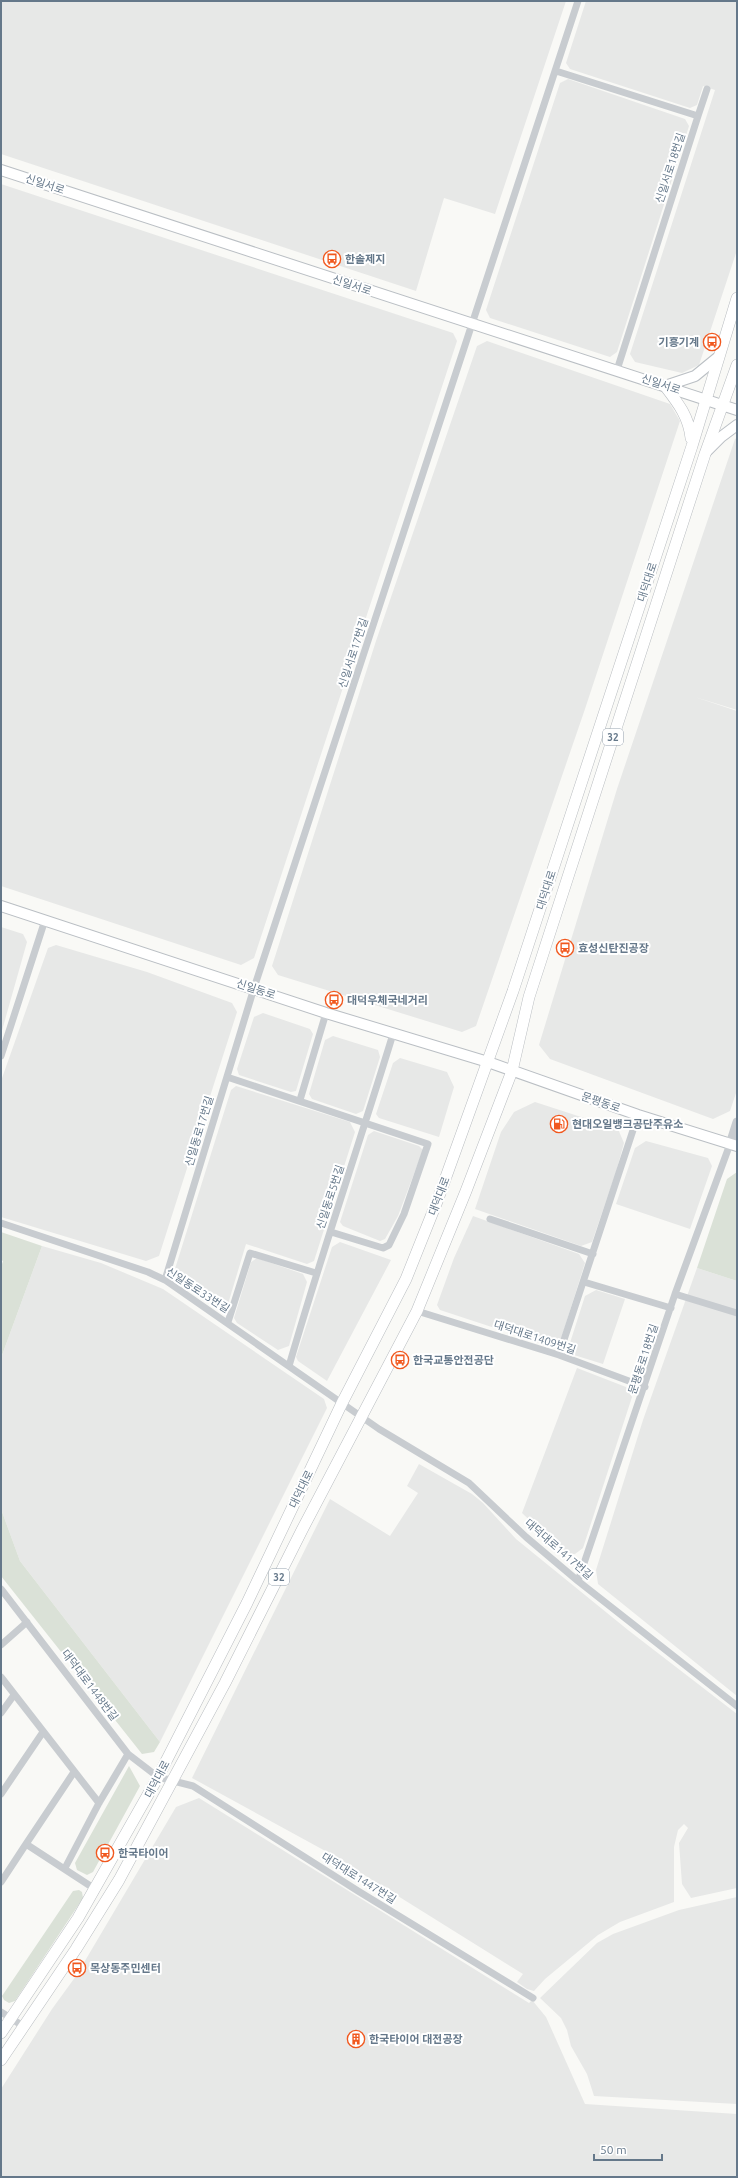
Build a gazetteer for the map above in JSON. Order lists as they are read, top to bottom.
{
  "streets": {
    "main road": [
      "신일서로",
      "대덕대로",
      "32",
      "신일동로",
      "문평동로"
    ],
    "street": [
      "신일서로18번길",
      "신일서로17번길",
      "신일동로17번길",
      "신일동로5번길",
      "신일동로33번길",
      "대덕대로1409번길",
      "문평동로18번길",
      "대덕대로1417번길",
      "대덕대로1448번길",
      "대덕대로1447번길"
    ]
  },
  "crossings": [
    ["신일서로18번길", "신일서로"],
    ["신일서로", "대덕대로"],
    ["신일서로", "신일서로17번길"],
    ["대덕대로", "신일동로"],
    ["대덕대로", "문평동로"],
    ["대덕대로", "신일동로33번길"],
    ["대덕대로", "대덕대로1409번길"],
    ["대덕대로", "대덕대로1417번길"],
    ["대덕대로", "대덕대로1448번길"],
    ["대덕대로", "대덕대로1447번길"],
    ["신일서로17번길", "신일동로"],
    ["신일서로17번길", "신일동로17번길"],
    ["신일동로", "문평동로"],
    ["신일동로", "신일동로17번길"],
    ["신일동로", "신일동로5번길"],
    ["문평동로", "문평동로18번길"],
    ["신일동로17번길", "신일동로33번길"],
    ["신일동로5번길", "신일동로33번길"],
    ["신일동로33번길", "대덕대로1417번길"],
    ["대덕대로1409번길", "문평동로18번길"],
    ["문평동로18번길", "대덕대로1417번길"],
    ["대덕대로1448번길", "대덕대로1447번길"]
  ],
  "places": {
    "bus stop": [
      "한솔제지",
      "기흥기계",
      "효성신탄진공장",
      "대덕우체국네거리",
      "한국교통안전공단",
      "한국타이어",
      "목상동주민센터"
    ],
    "fuel station": ["현대오일뱅크공단주유소"],
    "building": ["한국타이어 대전공장"]
  },
  "scale_bar": "50 m"
}
